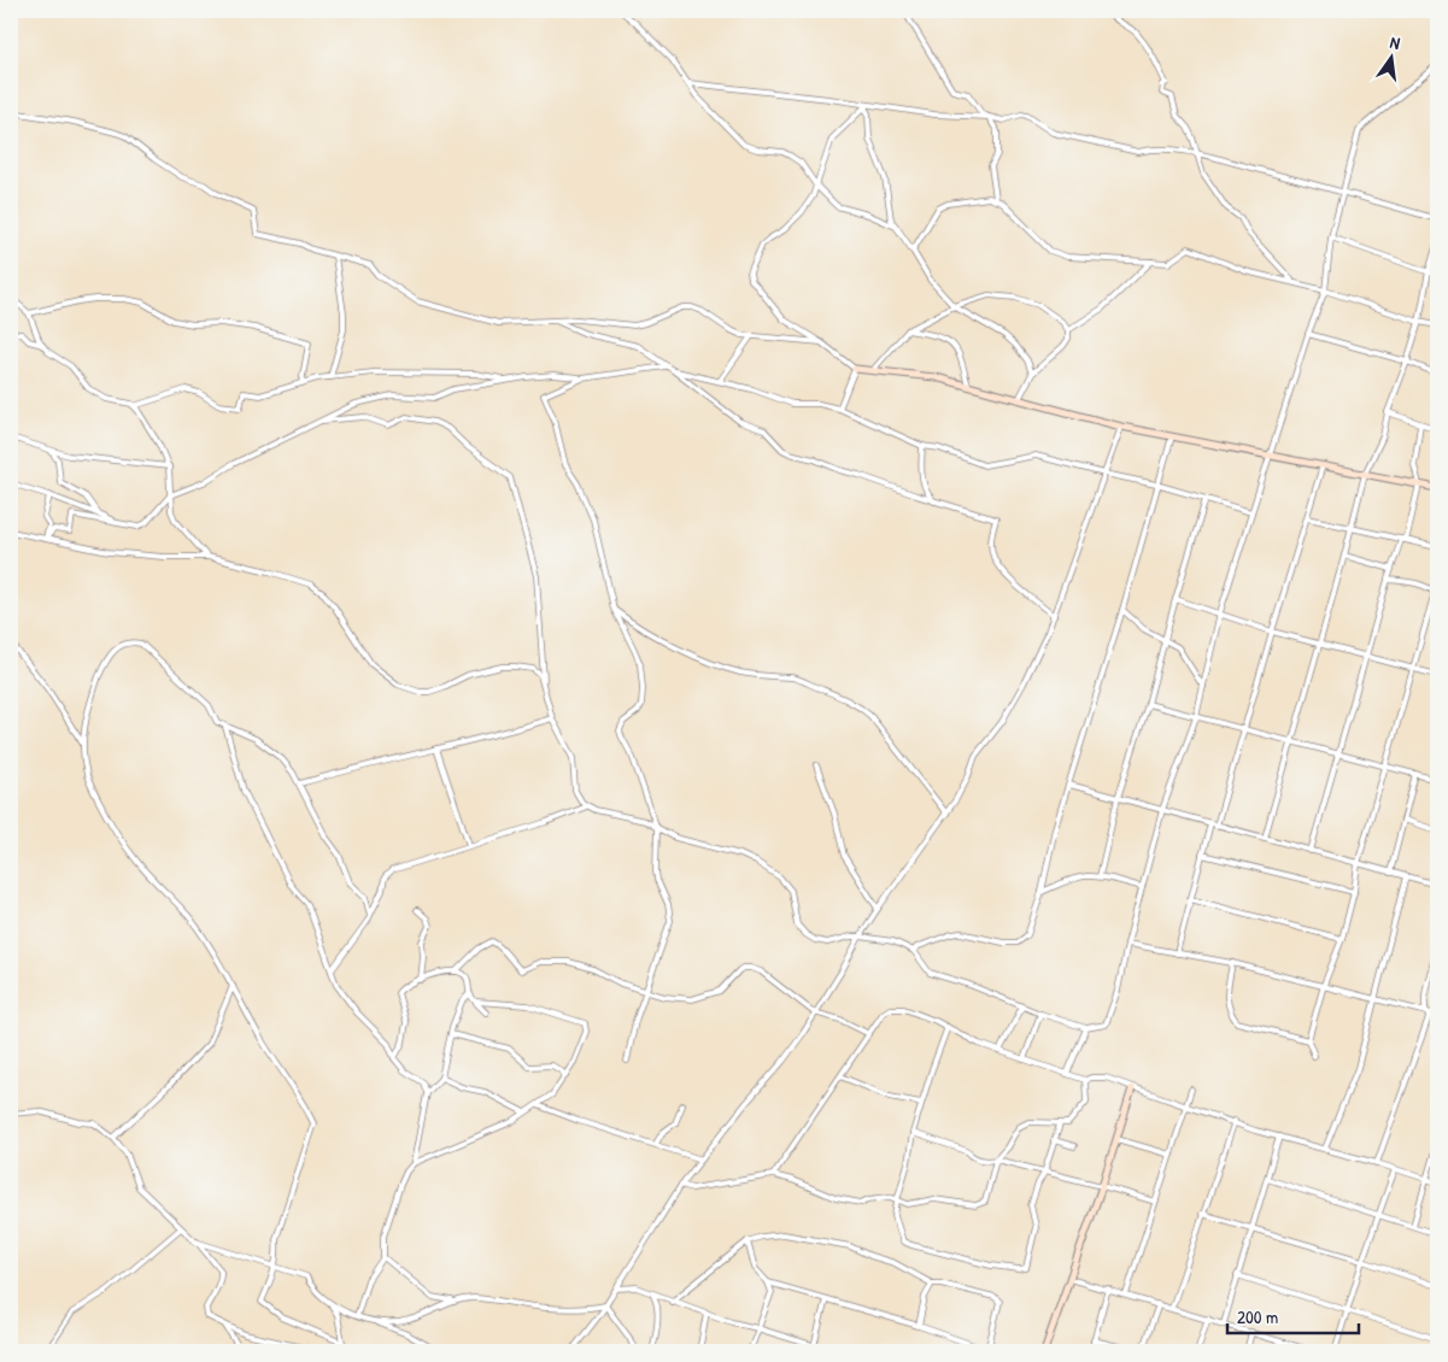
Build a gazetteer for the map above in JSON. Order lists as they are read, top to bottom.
{
  "scale_bar": "200 m",
  "north": "top"
}
